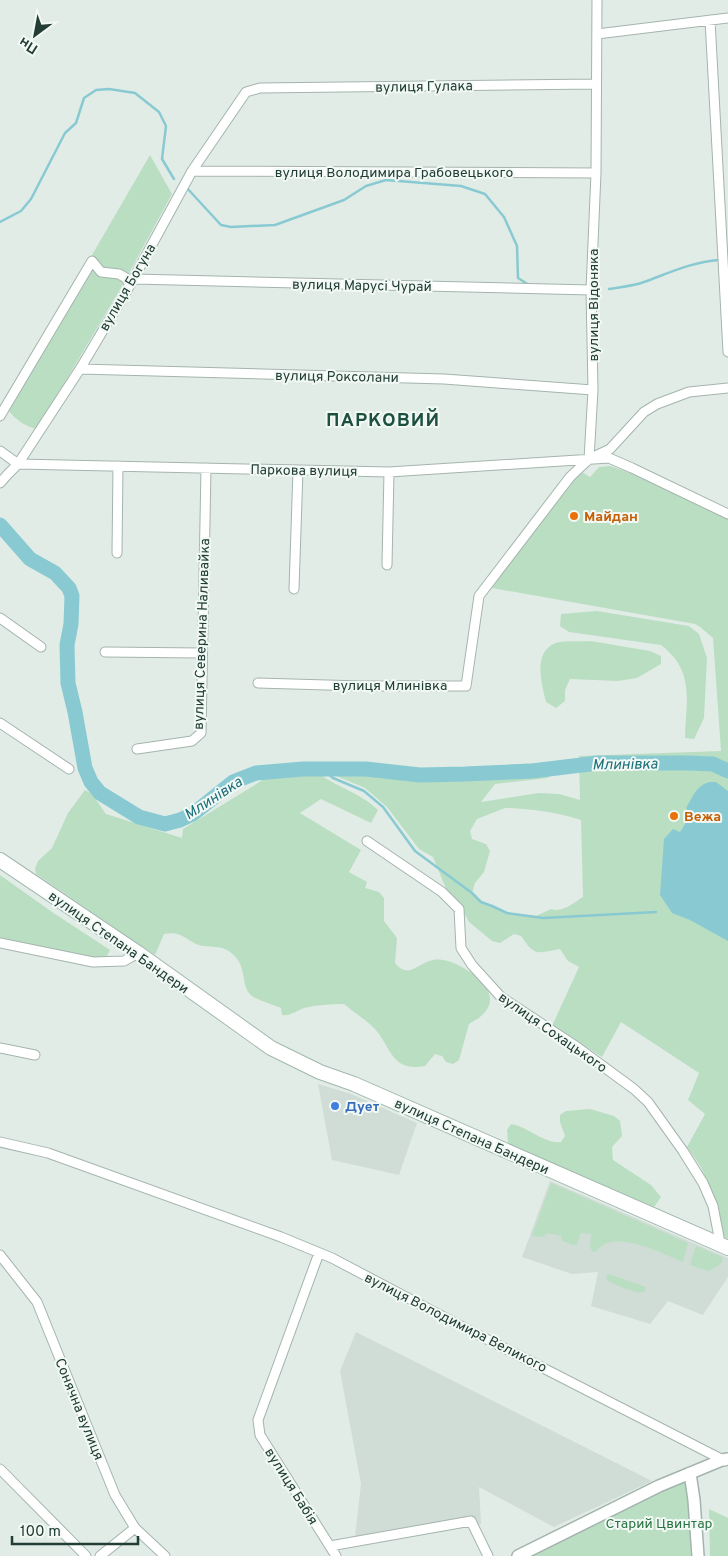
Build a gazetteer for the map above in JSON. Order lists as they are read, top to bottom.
{
  "streets": {
    "main road": ["вулиця Степана Бандери"],
    "street": [
      "вулиця Гулака",
      "вулиця Володимира Грабовецького",
      "вулиця Марусі Чурай",
      "вулиця Богуна",
      "вулиця Відоняка",
      "вулиця Роксолани",
      "Паркова вулиця",
      "вулиця Северина Наливайка",
      "вулиця Млинівка",
      "вулиця Сохацького",
      "вулиця Володимира Великого",
      "Сонячна вулиця",
      "вулиця Бабія"
    ]
  },
  "crossings": [
    ["вулиця Гулака", "вулиця Богуна"],
    ["вулиця Гулака", "вулиця Відоняка"],
    ["вулиця Володимира Грабовецького", "вулиця Богуна"],
    ["вулиця Володимира Грабовецького", "вулиця Відоняка"],
    ["вулиця Марусі Чурай", "вулиця Богуна"],
    ["вулиця Марусі Чурай", "вулиця Відоняка"],
    ["вулиця Богуна", "вулиця Роксолани"],
    ["вулиця Богуна", "Паркова вулиця"],
    ["вулиця Відоняка", "вулиця Роксолани"],
    ["вулиця Відоняка", "Паркова вулиця"],
    ["вулиця Відоняка", "вулиця Млинівка"],
    ["Паркова вулиця", "вулиця Северина Наливайка"],
    ["Паркова вулиця", "вулиця Млинівка"],
    ["вулиця Степана Бандери", "вулиця Сохацького"],
    ["вулиця Володимира Великого", "вулиця Бабія"]
  ],
  "districts": ["ПАРКОВИЙ"],
  "water": ["Млинівка"],
  "parks": ["Старий Цвинтар"],
  "places": ["Майдан", "Вежа", "Дует"],
  "scale_bar": "100 m",
  "north": "bottom left"
}
